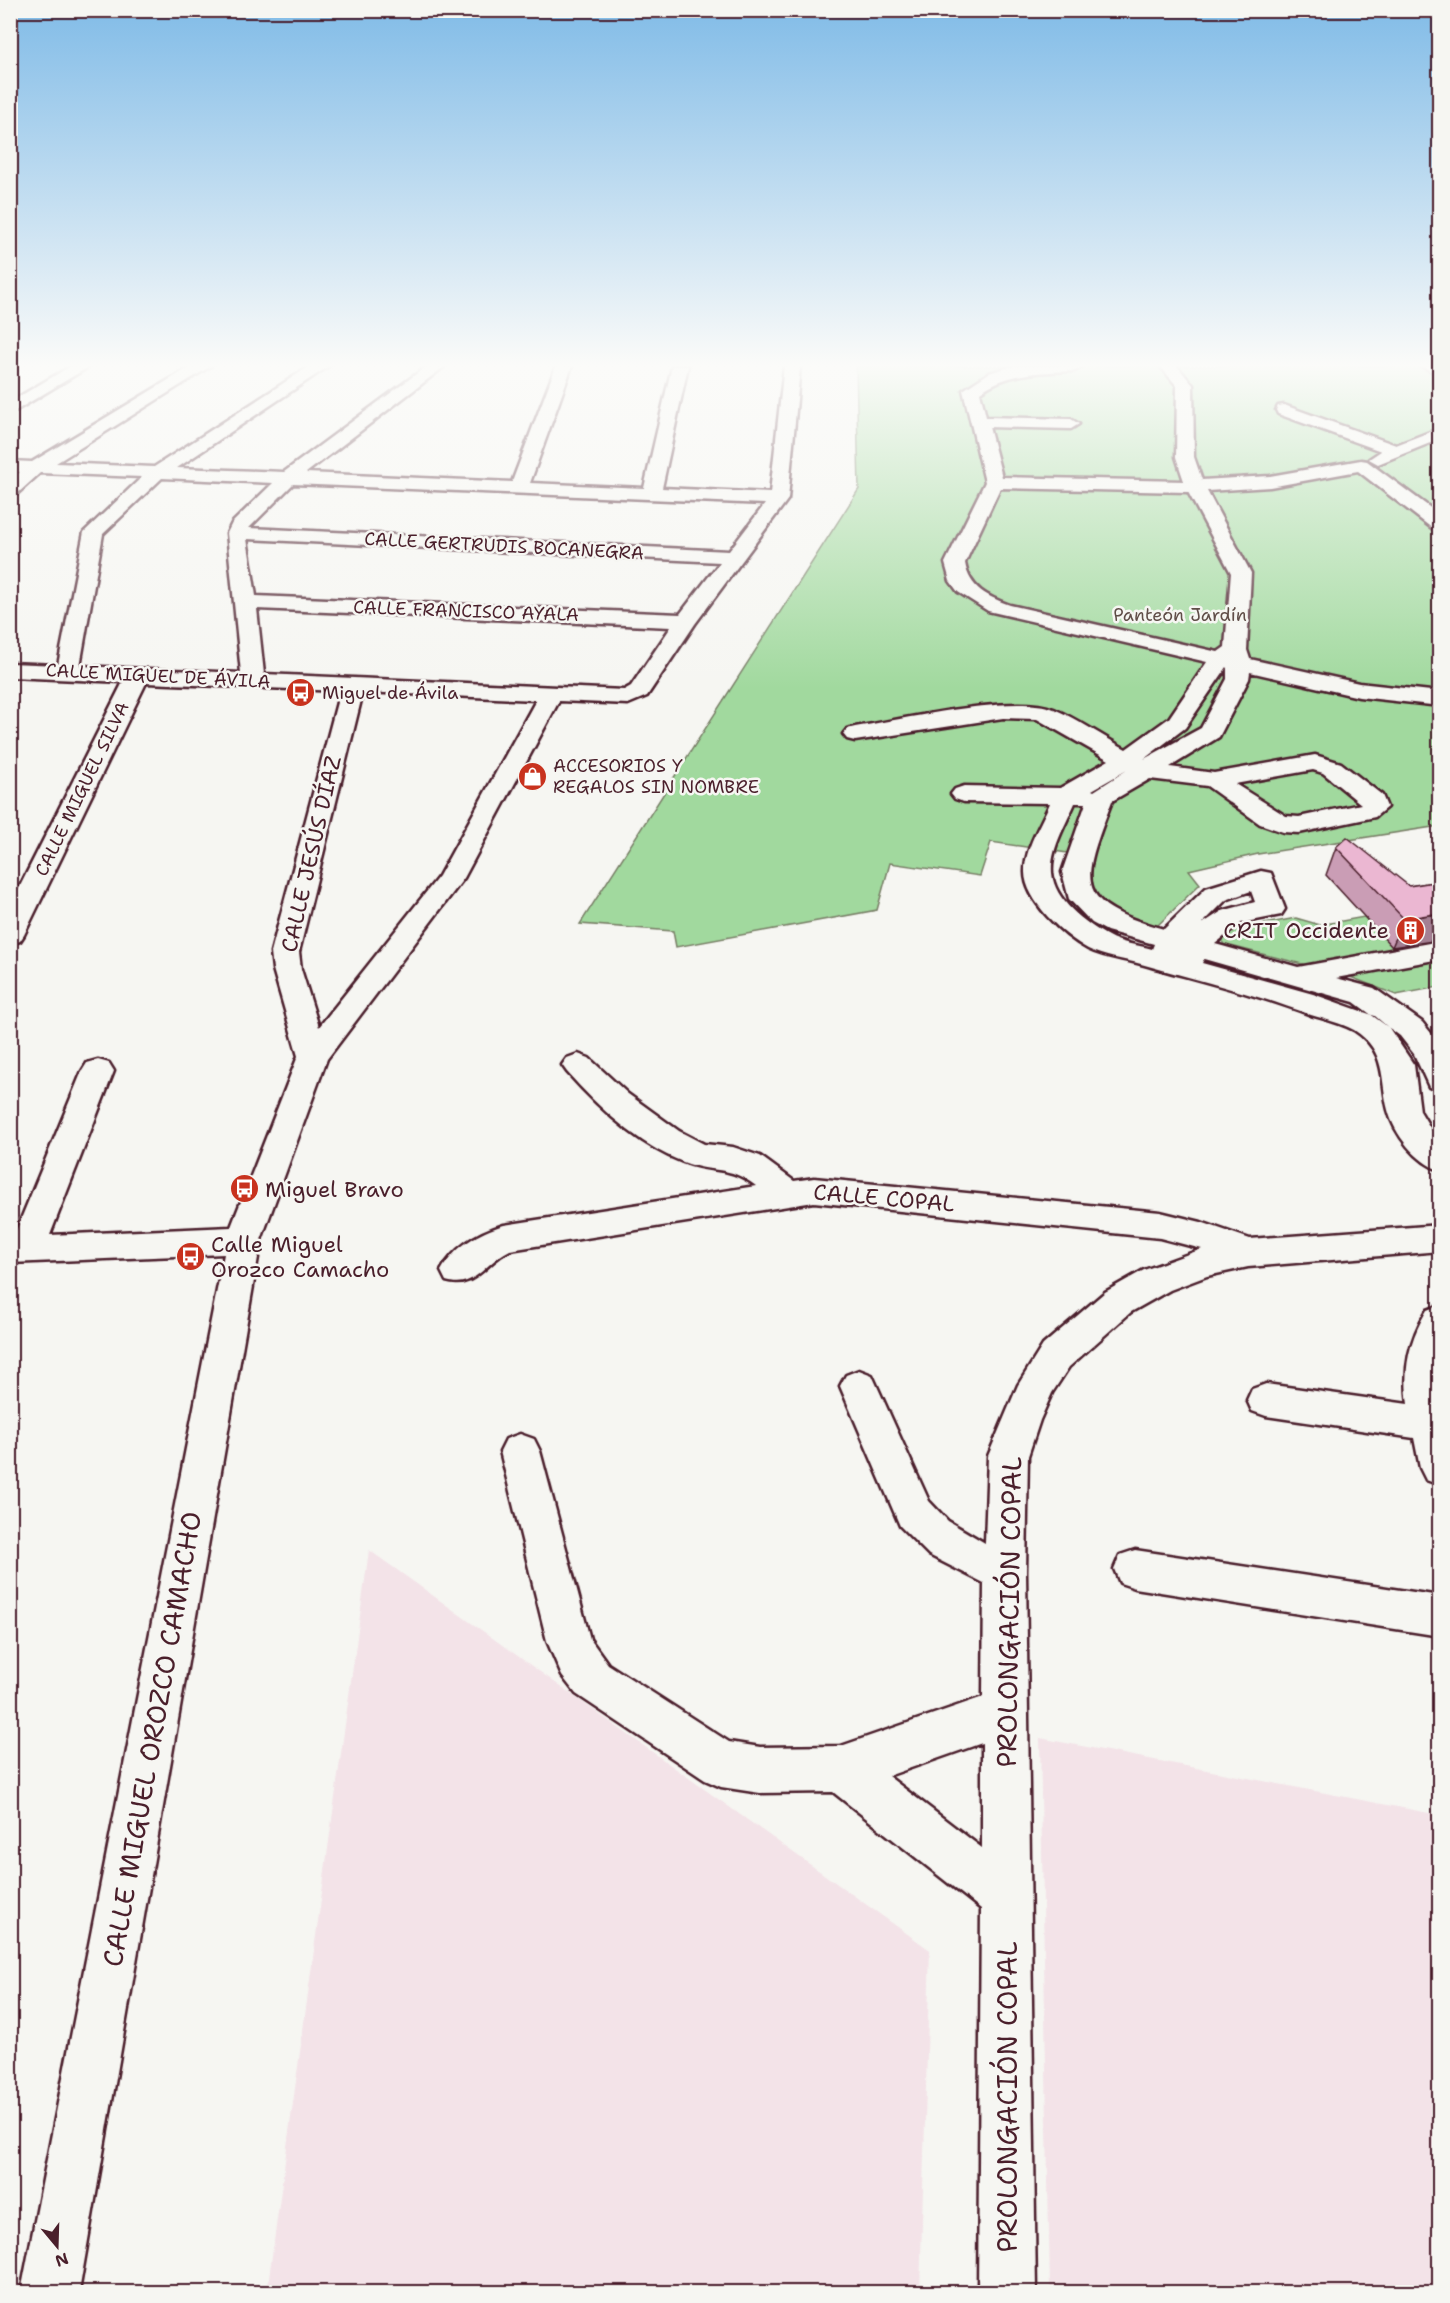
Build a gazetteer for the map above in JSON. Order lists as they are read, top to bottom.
{
  "streets": {
    "street": [
      "CALLE GERTRUDIS BOCANEGRA",
      "CALLE FRANCISCO AYALA",
      "CALLE MIGUEL DE ÁVILA",
      "CALLE MIGUEL SILVA",
      "CALLE JESÚS DÍAZ",
      "CALLE COPAL",
      "PROLONGACIÓN COPAL",
      "CALLE MIGUEL OROZCO CAMACHO"
    ]
  },
  "crossings": [
    ["CALLE FRANCISCO AYALA", "CALLE MIGUEL DE ÁVILA"],
    ["CALLE MIGUEL DE ÁVILA", "CALLE MIGUEL SILVA"],
    ["CALLE MIGUEL DE ÁVILA", "CALLE JESÚS DÍAZ"],
    ["CALLE MIGUEL DE ÁVILA", "CALLE MIGUEL OROZCO CAMACHO"],
    ["CALLE JESÚS DÍAZ", "CALLE MIGUEL OROZCO CAMACHO"],
    ["CALLE COPAL", "PROLONGACIÓN COPAL"]
  ],
  "parks": ["Panteón Jardín"],
  "places": {
    "bus stop": ["Miguel de Ávila", "Miguel Bravo", "Calle Miguel Orozco Camacho"],
    "shop": ["ACCESORIOS Y REGALOS SIN NOMBRE"],
    "building": ["CRIT Occidente"]
  },
  "north": "bottom"
}
